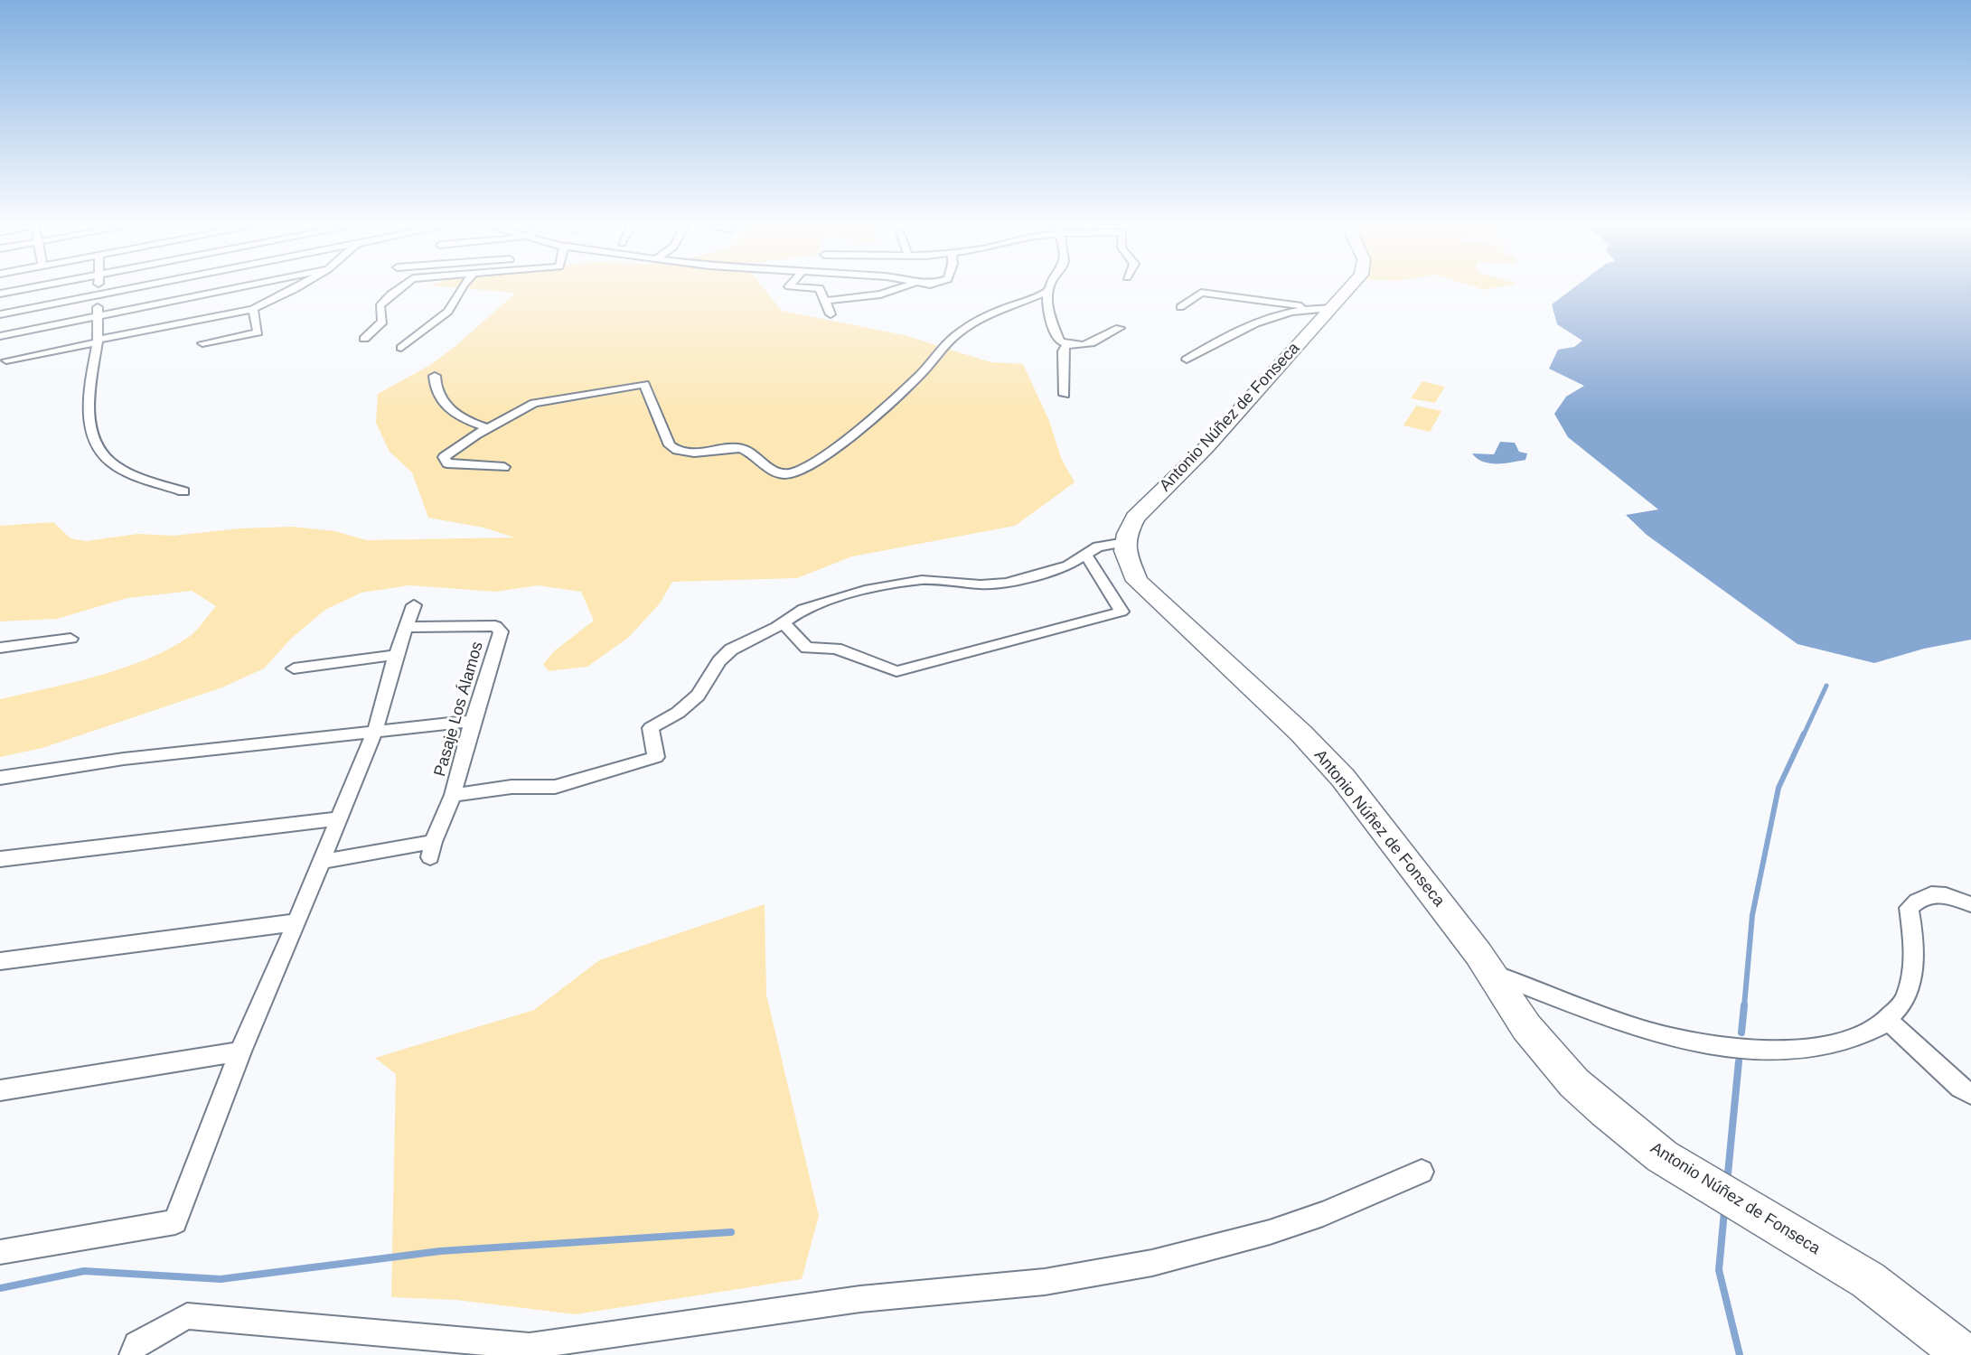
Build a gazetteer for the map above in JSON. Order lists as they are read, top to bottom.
{
  "streets": {
    "main road": ["Antonio Núñez de Fonseca"],
    "street": ["Pasaje Los Álamos"]
  }
}
